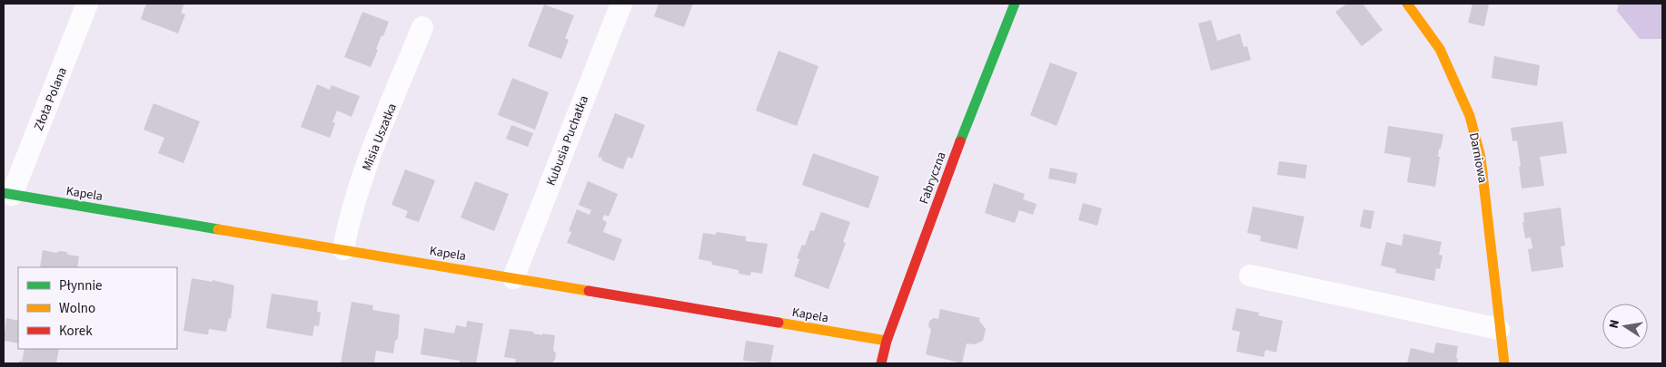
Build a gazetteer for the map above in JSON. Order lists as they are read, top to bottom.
{
  "streets": {
    "street": [
      "Złota Polana",
      "Misia Uszatka",
      "Kubusia Puchatka",
      "Darniowa",
      "Fabryczna",
      "Kapela"
    ]
  },
  "crossings": [
    ["Złota Polana", "Kapela"],
    ["Misia Uszatka", "Kapela"],
    ["Kubusia Puchatka", "Kapela"],
    ["Fabryczna", "Kapela"]
  ],
  "legend": ["Płynnie", "Wolno", "Korek"],
  "north": "left"
}
